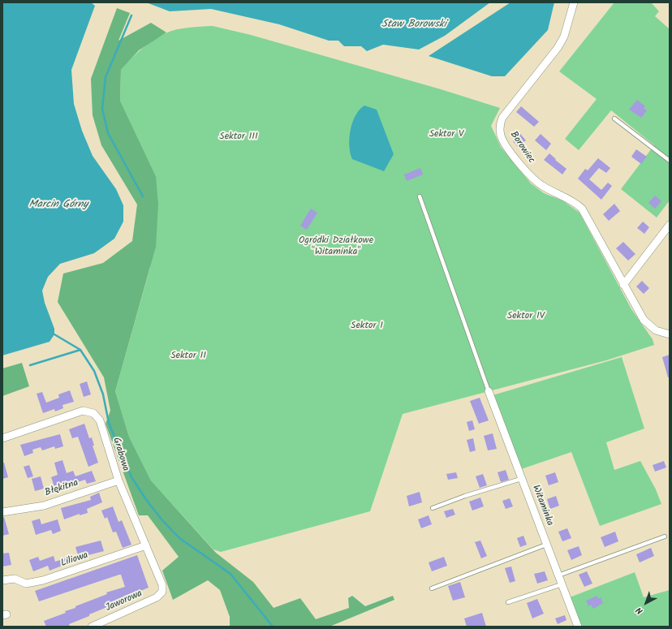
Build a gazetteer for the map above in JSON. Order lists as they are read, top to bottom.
{
  "streets": {
    "street": [
      "Borowiec",
      "Grabowa",
      "Błękitna",
      "Witaminka",
      "Liliowa",
      "Jaworowa"
    ]
  },
  "crossings": [
    ["Grabowa", "Błękitna"],
    ["Grabowa", "Liliowa"],
    ["Grabowa", "Jaworowa"]
  ],
  "water": ["Staw Borowski", "Marcin Górny"],
  "parks": [
    "Sektor V",
    "Sektor III",
    "Ogródki Działkowe \"Witaminka\"",
    "Sektor IV",
    "Sektor I",
    "Sektor II"
  ],
  "north": "bottom left"
}
